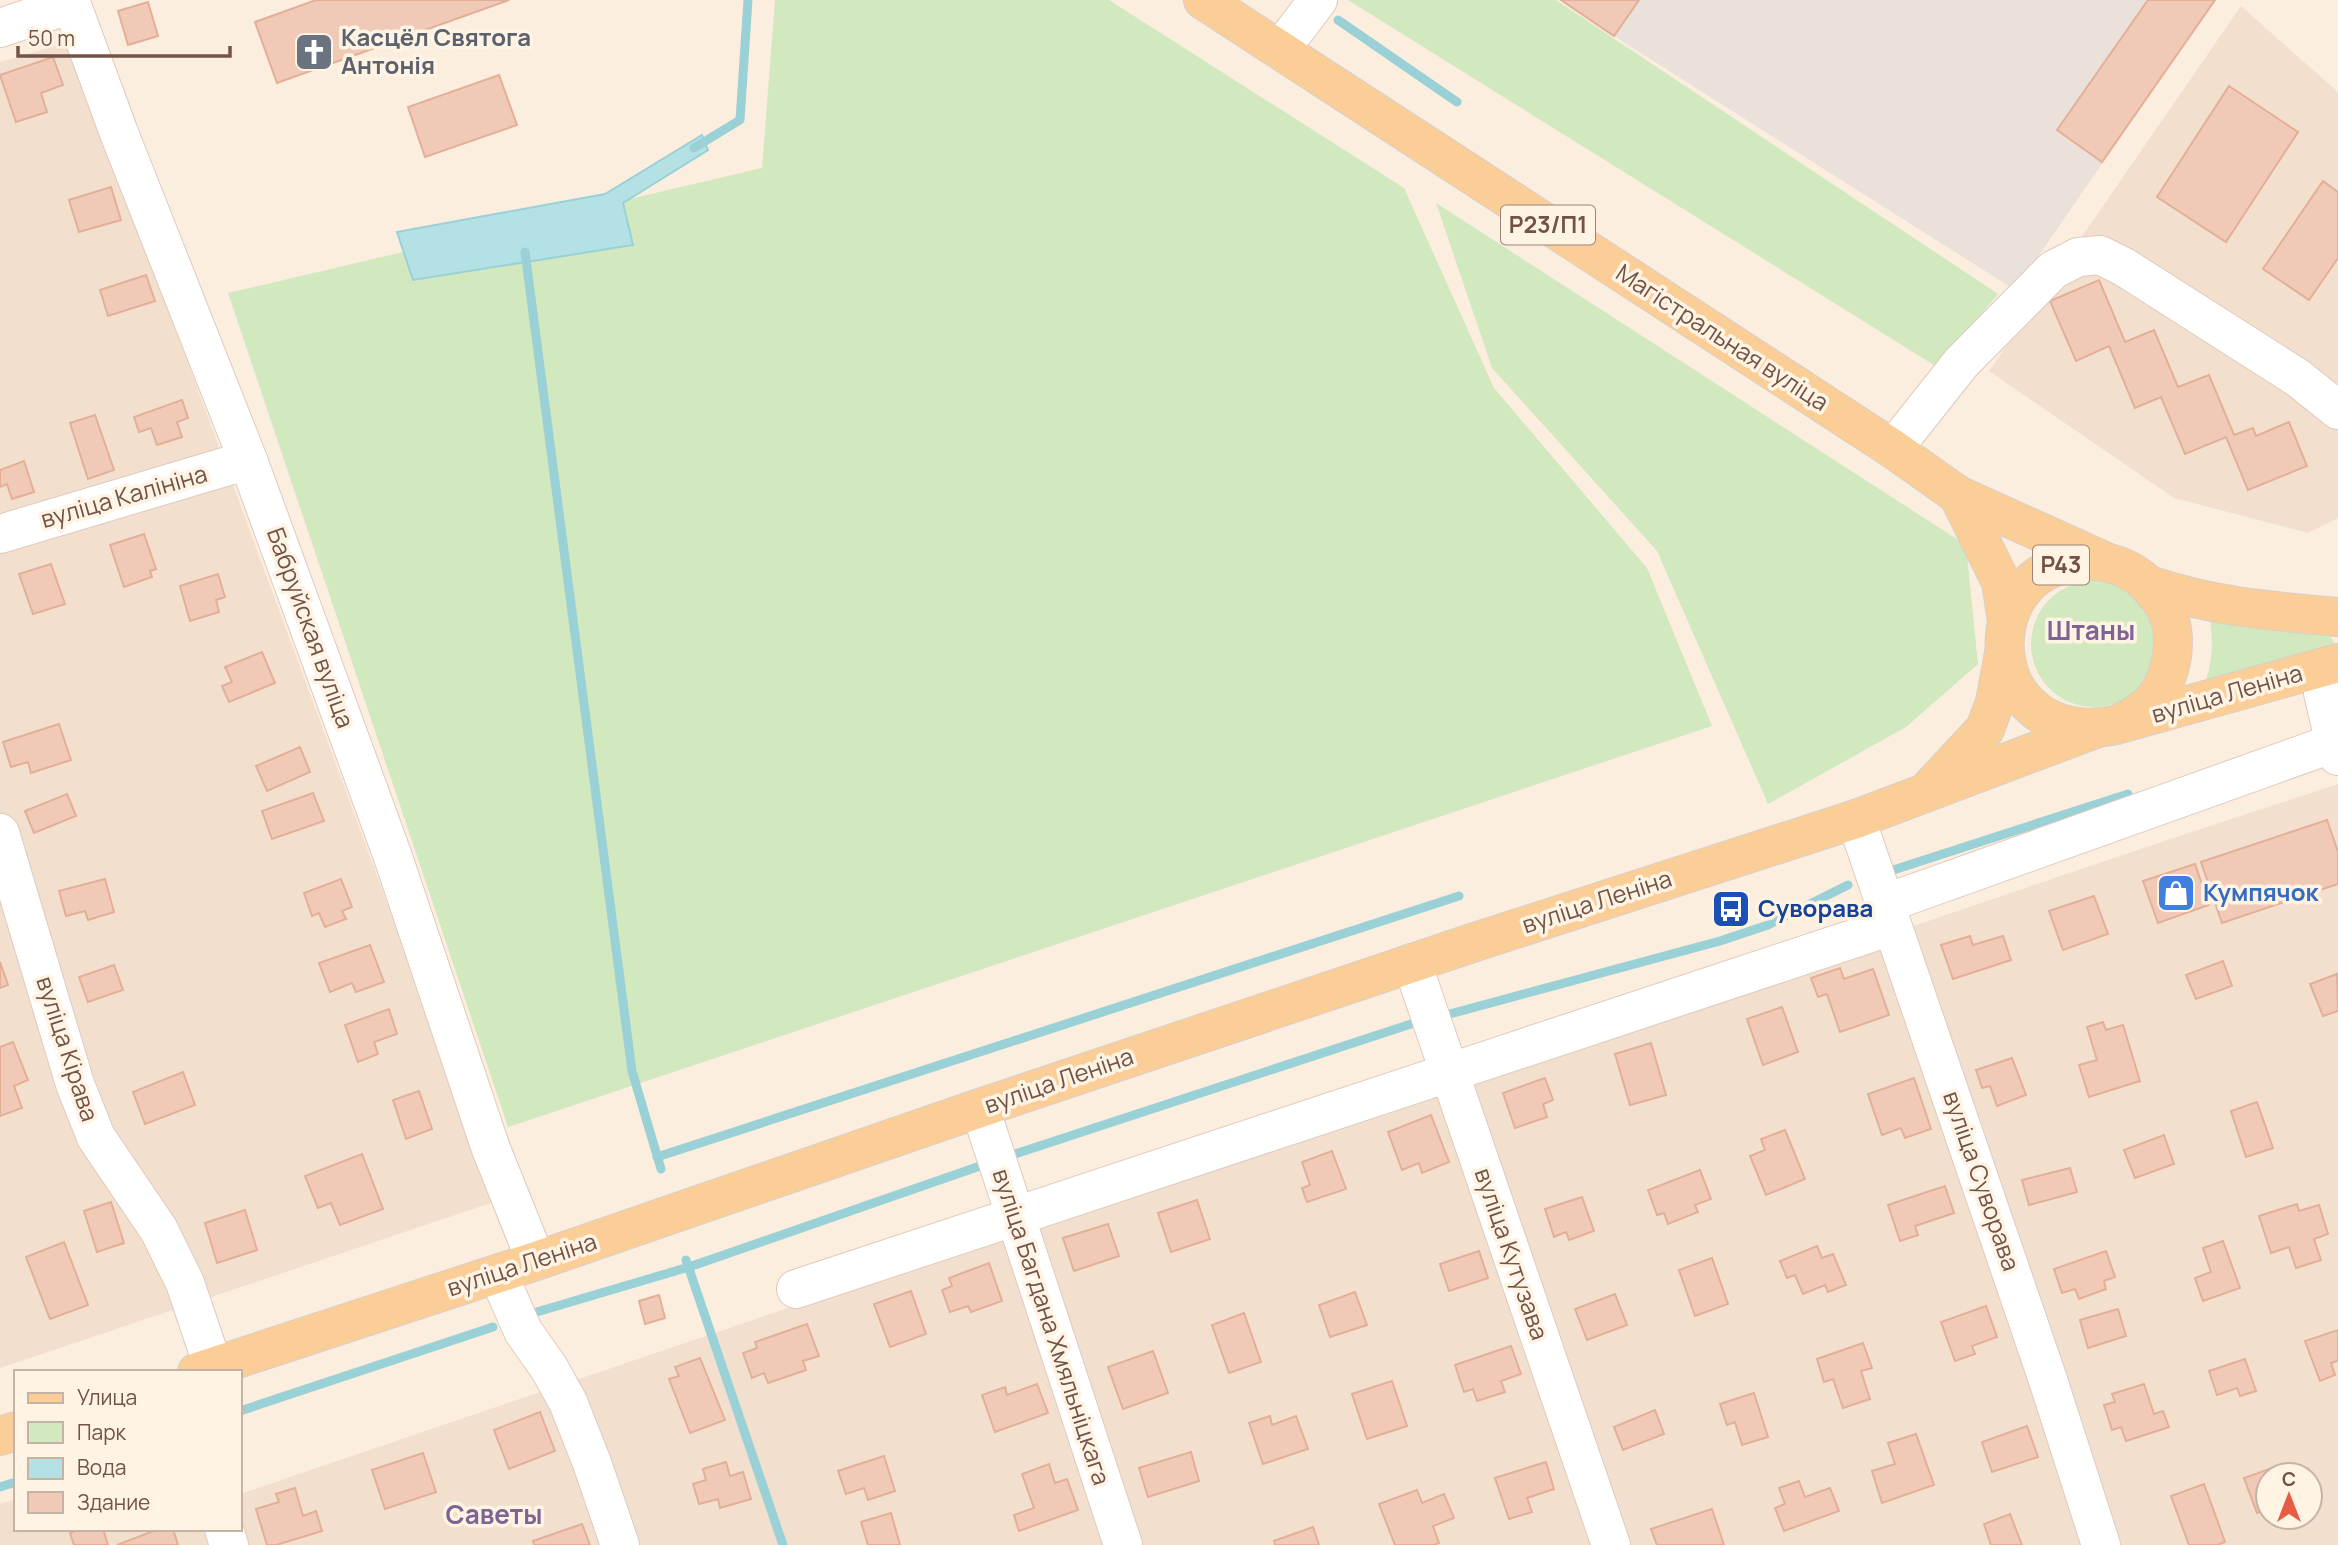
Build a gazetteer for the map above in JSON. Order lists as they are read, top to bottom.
{
  "streets": {
    "main road": [
      "Р23/П1",
      "Магістральная вуліца",
      "Р43",
      "вуліца Леніна"
    ],
    "street": [
      "вуліца Калініна",
      "Бабруйская вуліца",
      "вуліца Кірава",
      "вуліца Суворава",
      "вуліца Кутузава",
      "вуліца Багдана Хмяльніцкага"
    ]
  },
  "crossings": [
    ["Магістральная вуліца", "Р43"],
    ["Магістральная вуліца", "вуліца Леніна"],
    ["вуліца Калініна", "Бабруйская вуліца"],
    ["Р43", "вуліца Леніна"],
    ["Бабруйская вуліца", "вуліца Леніна"],
    ["вуліца Леніна", "вуліца Кірава"],
    ["вуліца Леніна", "вуліца Суворава"],
    ["вуліца Леніна", "вуліца Кутузава"],
    ["вуліца Леніна", "вуліца Багдана Хмяльніцкага"]
  ],
  "districts": ["Штаны", "Саветы"],
  "places": {
    "church": ["Касцёл Святога Антонія"],
    "shop": ["Кумпячок"],
    "bus stop": ["Суворава"]
  },
  "legend": [
    "Улица",
    "Парк",
    "Вода",
    "Здание"
  ],
  "scale_bar": "50 m",
  "north": "top"
}
